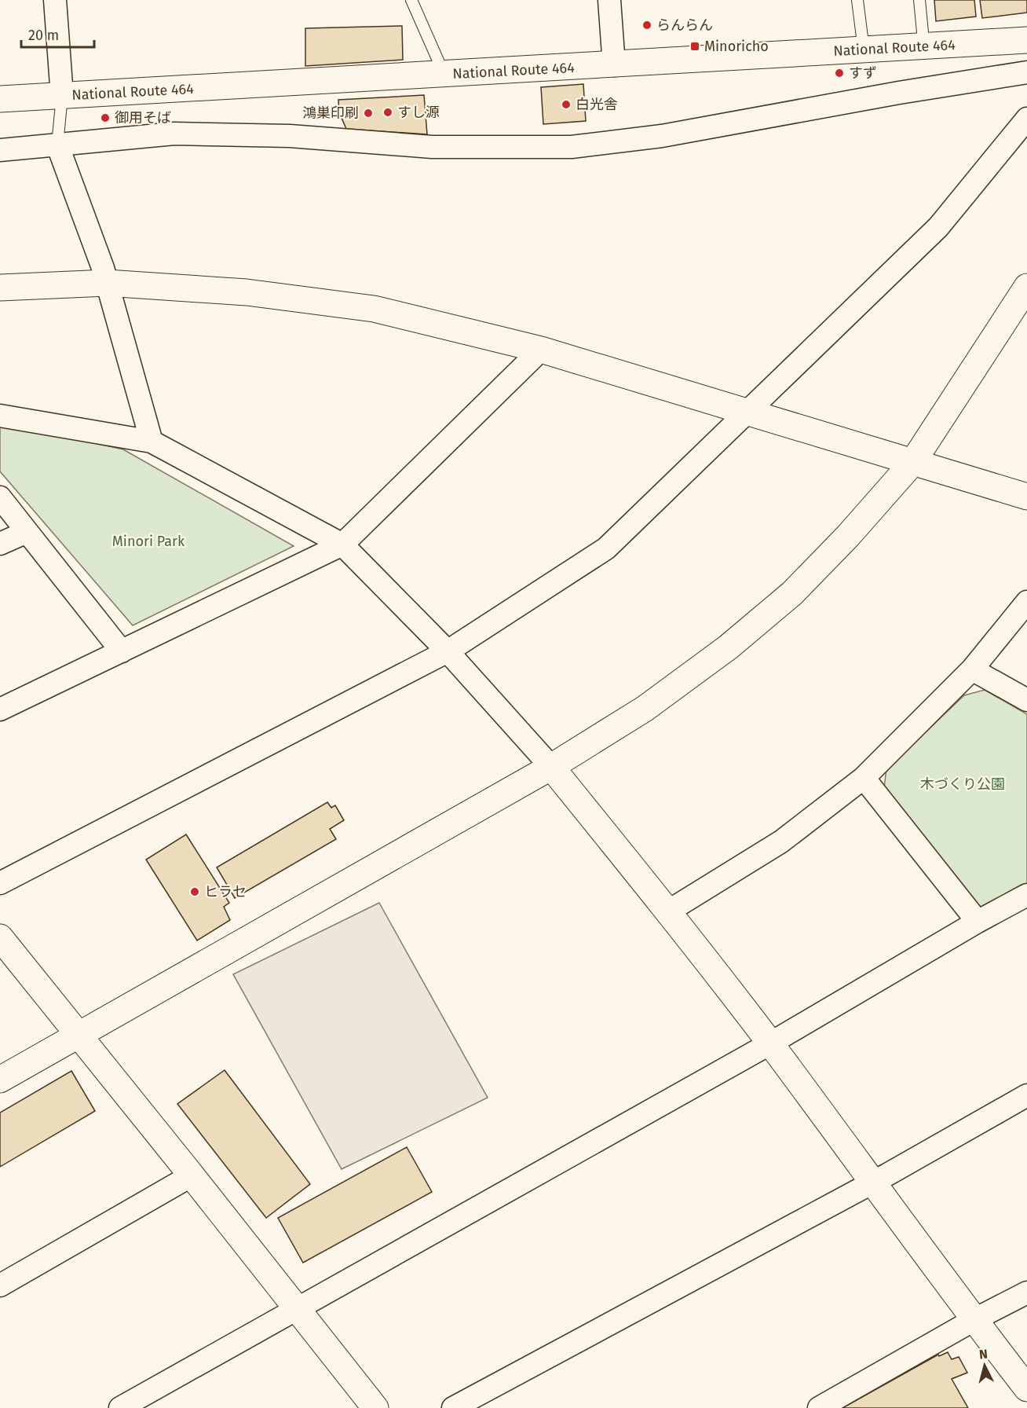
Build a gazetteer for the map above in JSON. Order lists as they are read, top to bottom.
{
  "streets": {
    "main road": ["National Route 464"]
  },
  "parks": ["Minori Park", "木づくり公園"],
  "places": {
    "other": [
      "らんらん",
      "すず",
      "白光舎",
      "すし源",
      "鴻巣印刷",
      "御用そば",
      "ヒラセ"
    ],
    "transit": ["Minoricho"]
  },
  "scale_bar": "20 m",
  "north": "top"
}
